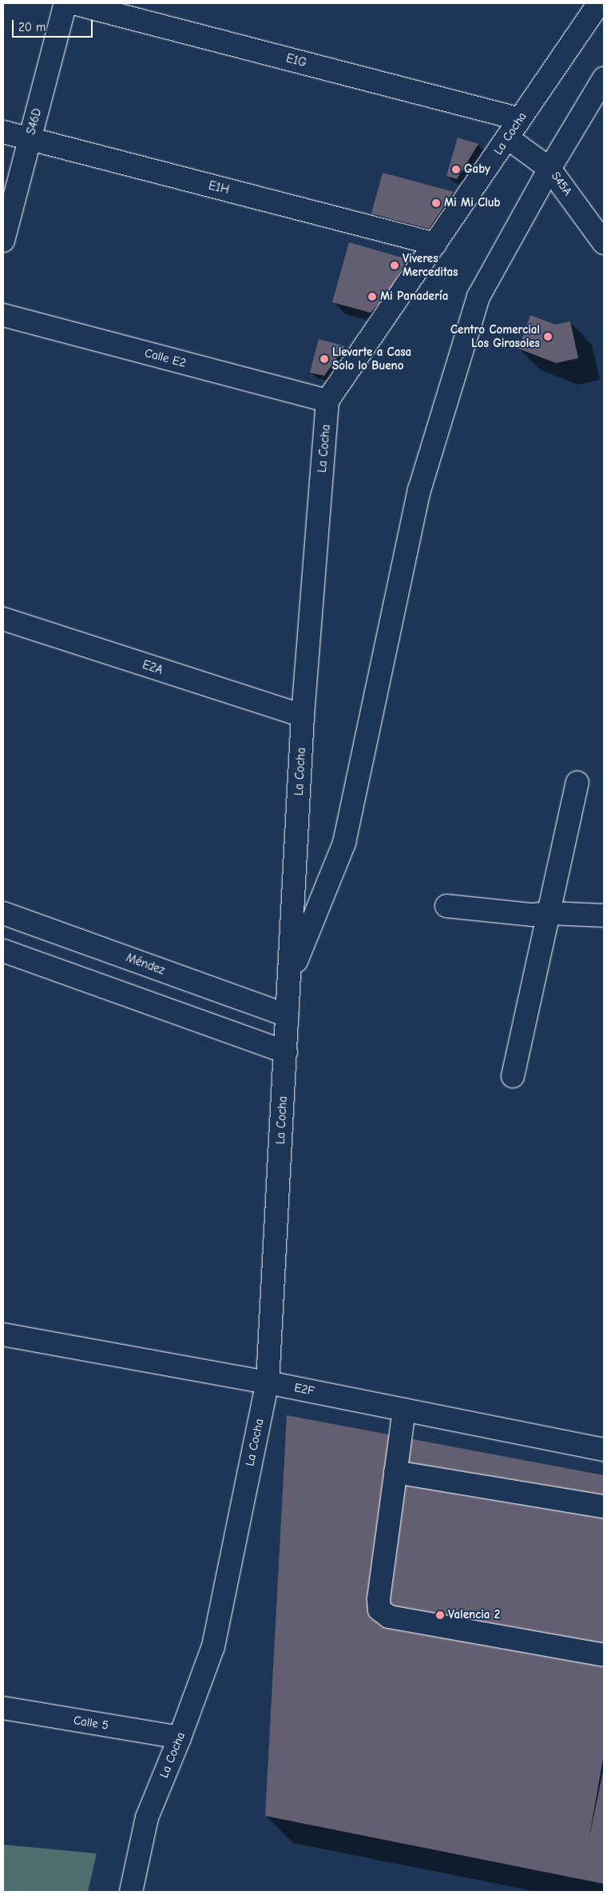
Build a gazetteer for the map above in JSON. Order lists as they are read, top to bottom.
{
  "streets": {
    "street": [
      "E1G",
      "S46D",
      "La Cocha",
      "S45A",
      "E1H",
      "Calle E2",
      "E2A",
      "Méndez",
      "E2F",
      "Calle 5"
    ]
  },
  "crossings": [
    ["E1G", "La Cocha"],
    ["S46D", "E1H"],
    ["La Cocha", "S45A"],
    ["La Cocha", "E1H"],
    ["La Cocha", "Calle E2"],
    ["La Cocha", "E2A"],
    ["La Cocha", "Méndez"],
    ["La Cocha", "E2F"],
    ["La Cocha", "Calle 5"]
  ],
  "places": [
    "Gaby",
    "Mi Mi Club",
    "Viveres Merceditas",
    "Mi Panadería",
    "Centro Comercial Los Girasoles",
    "Llevarte a Casa Solo lo Bueno",
    "Valencia 2"
  ],
  "scale_bar": "20 m"
}
